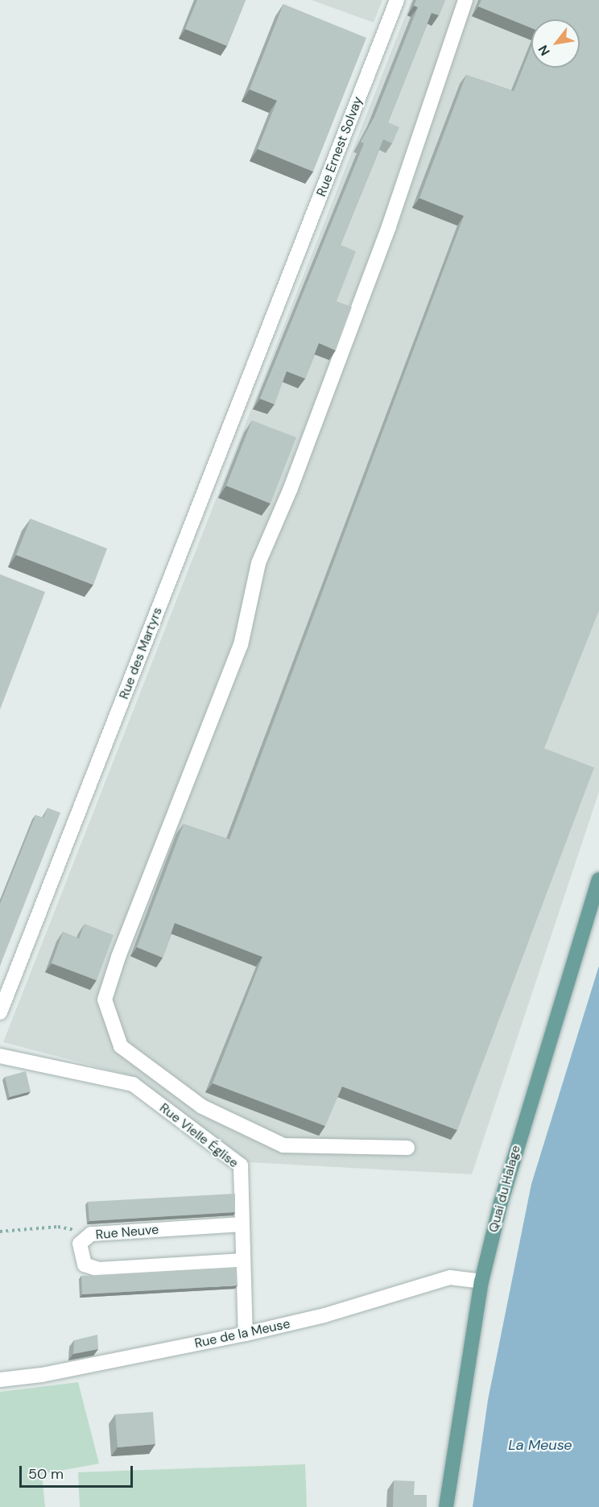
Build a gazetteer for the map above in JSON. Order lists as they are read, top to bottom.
{
  "streets": {
    "main road": ["Quai du Halage"],
    "street": [
      "Rue Ernest Solvay",
      "Rue des Martyrs",
      "Rue Vielle Église",
      "Rue Neuve",
      "Rue de la Meuse"
    ]
  },
  "crossings": [
    ["Rue Ernest Solvay", "Rue des Martyrs"],
    ["Rue Vielle Église", "Rue Neuve"],
    ["Rue Vielle Église", "Rue de la Meuse"],
    ["Quai du Halage", "Rue de la Meuse"]
  ],
  "water": ["La Meuse"],
  "scale_bar": "50 m",
  "north": "bottom left"
}
